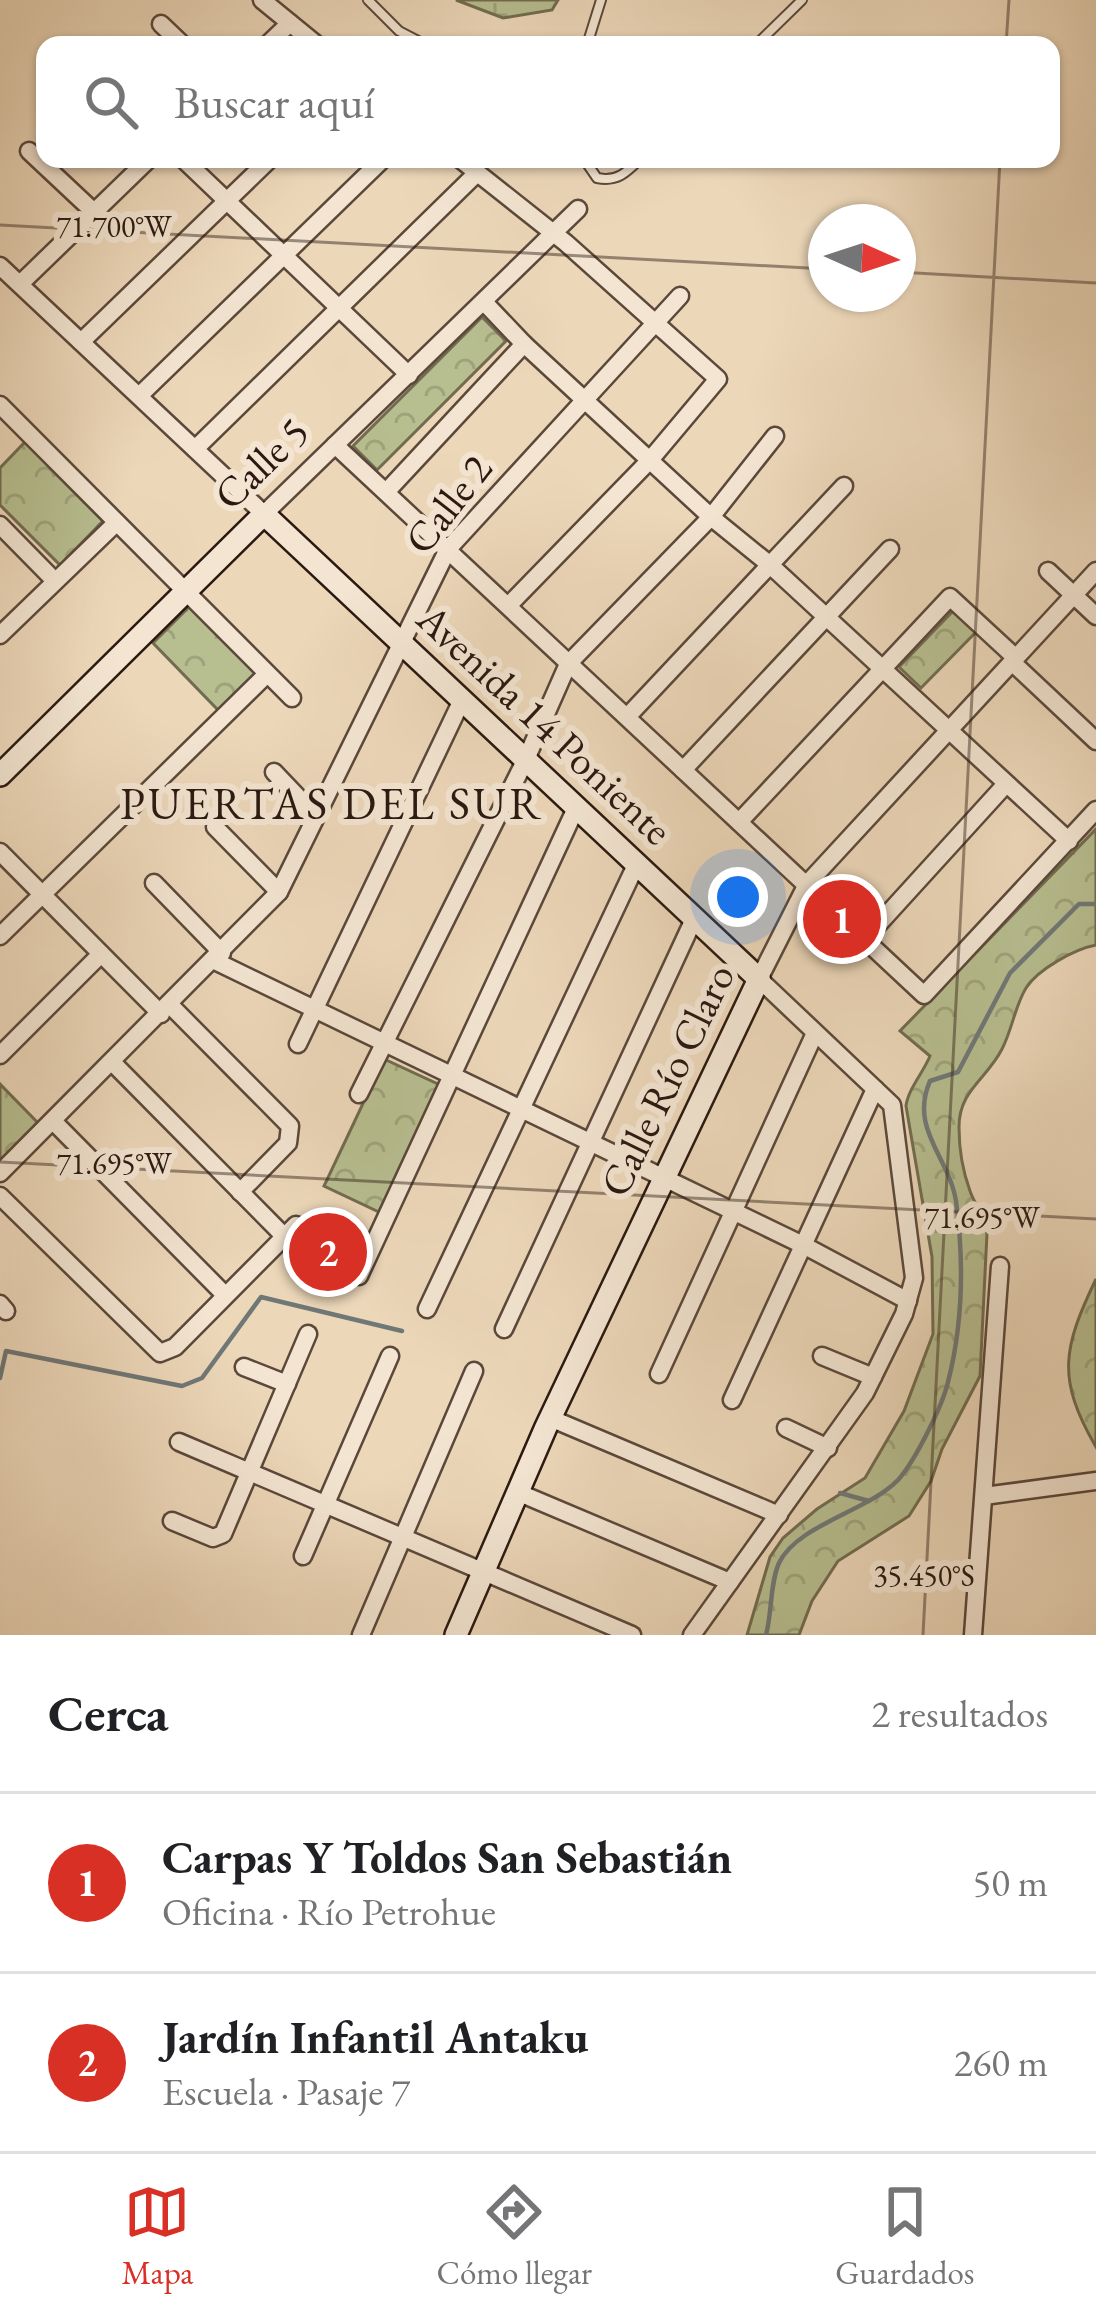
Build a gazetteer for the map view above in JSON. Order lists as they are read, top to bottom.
{
  "streets": {
    "street": [
      "Calle 5",
      "Calle 2",
      "Avenida 14 Poniente",
      "Calle Río Claro"
    ]
  },
  "crossings": [
    ["Calle 5", "Avenida 14 Poniente"],
    ["Calle 2", "Avenida 14 Poniente"],
    ["Avenida 14 Poniente", "Calle Río Claro"]
  ],
  "districts": ["PUERTAS DEL SUR"],
  "north": "right",
  "page": {
    "search": "Buscar aquí",
    "pins": ["1", "2"],
    "heading": ["Cerca", "2 resultados"],
    "list": [
      {
        "mark": "1",
        "name": "Carpas Y Toldos San Sebastián",
        "note": "Oficina · Río Petrohue",
        "value": "50 m"
      },
      {
        "mark": "2",
        "name": "Jardín Infantil Antaku",
        "note": "Escuela · Pasaje 7",
        "value": "260 m"
      }
    ],
    "nav": ["Mapa", "Cómo llegar", "Guardados"]
  },
  "coordinates": ["71.700°W", "71.695°W", "35.450°S"]
}
